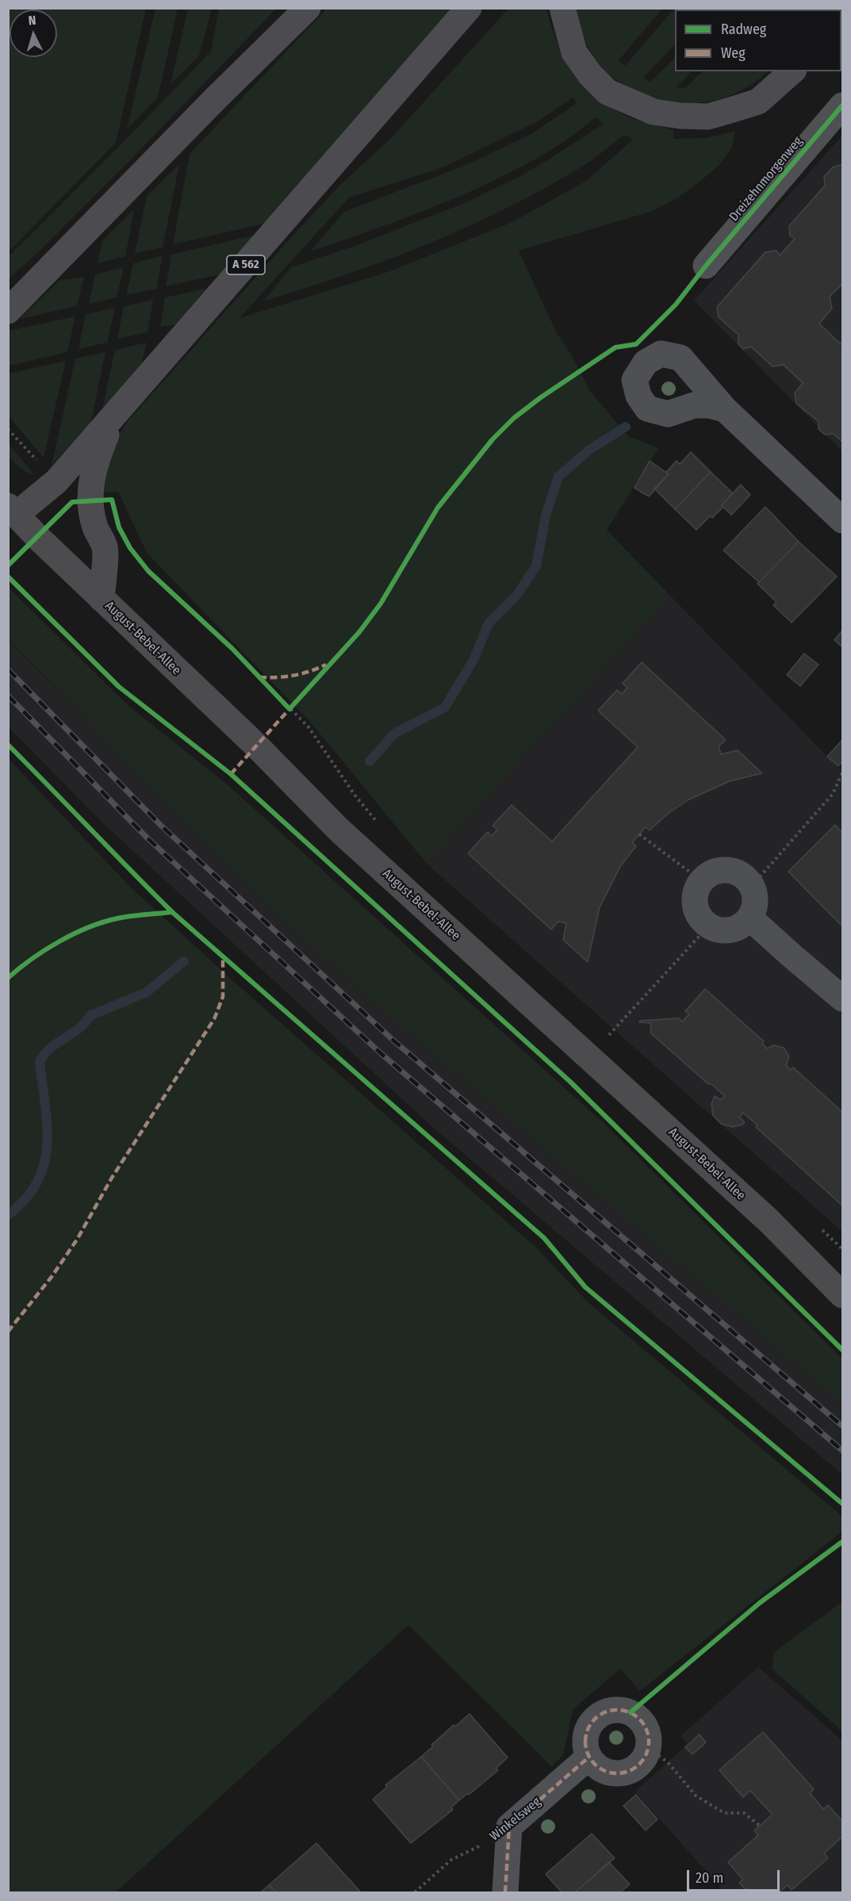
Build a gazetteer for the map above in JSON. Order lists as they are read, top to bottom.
{
  "streets": {
    "highway": ["A 562"],
    "main road": ["August-Bebel-Allee"],
    "street": ["Dreizehnmorgenweg", "Winkelsweg"]
  },
  "crossings": [
    ["A 562", "August-Bebel-Allee"]
  ],
  "legend": ["Radweg", "Weg"],
  "scale_bar": "20 m",
  "north": "top"
}
